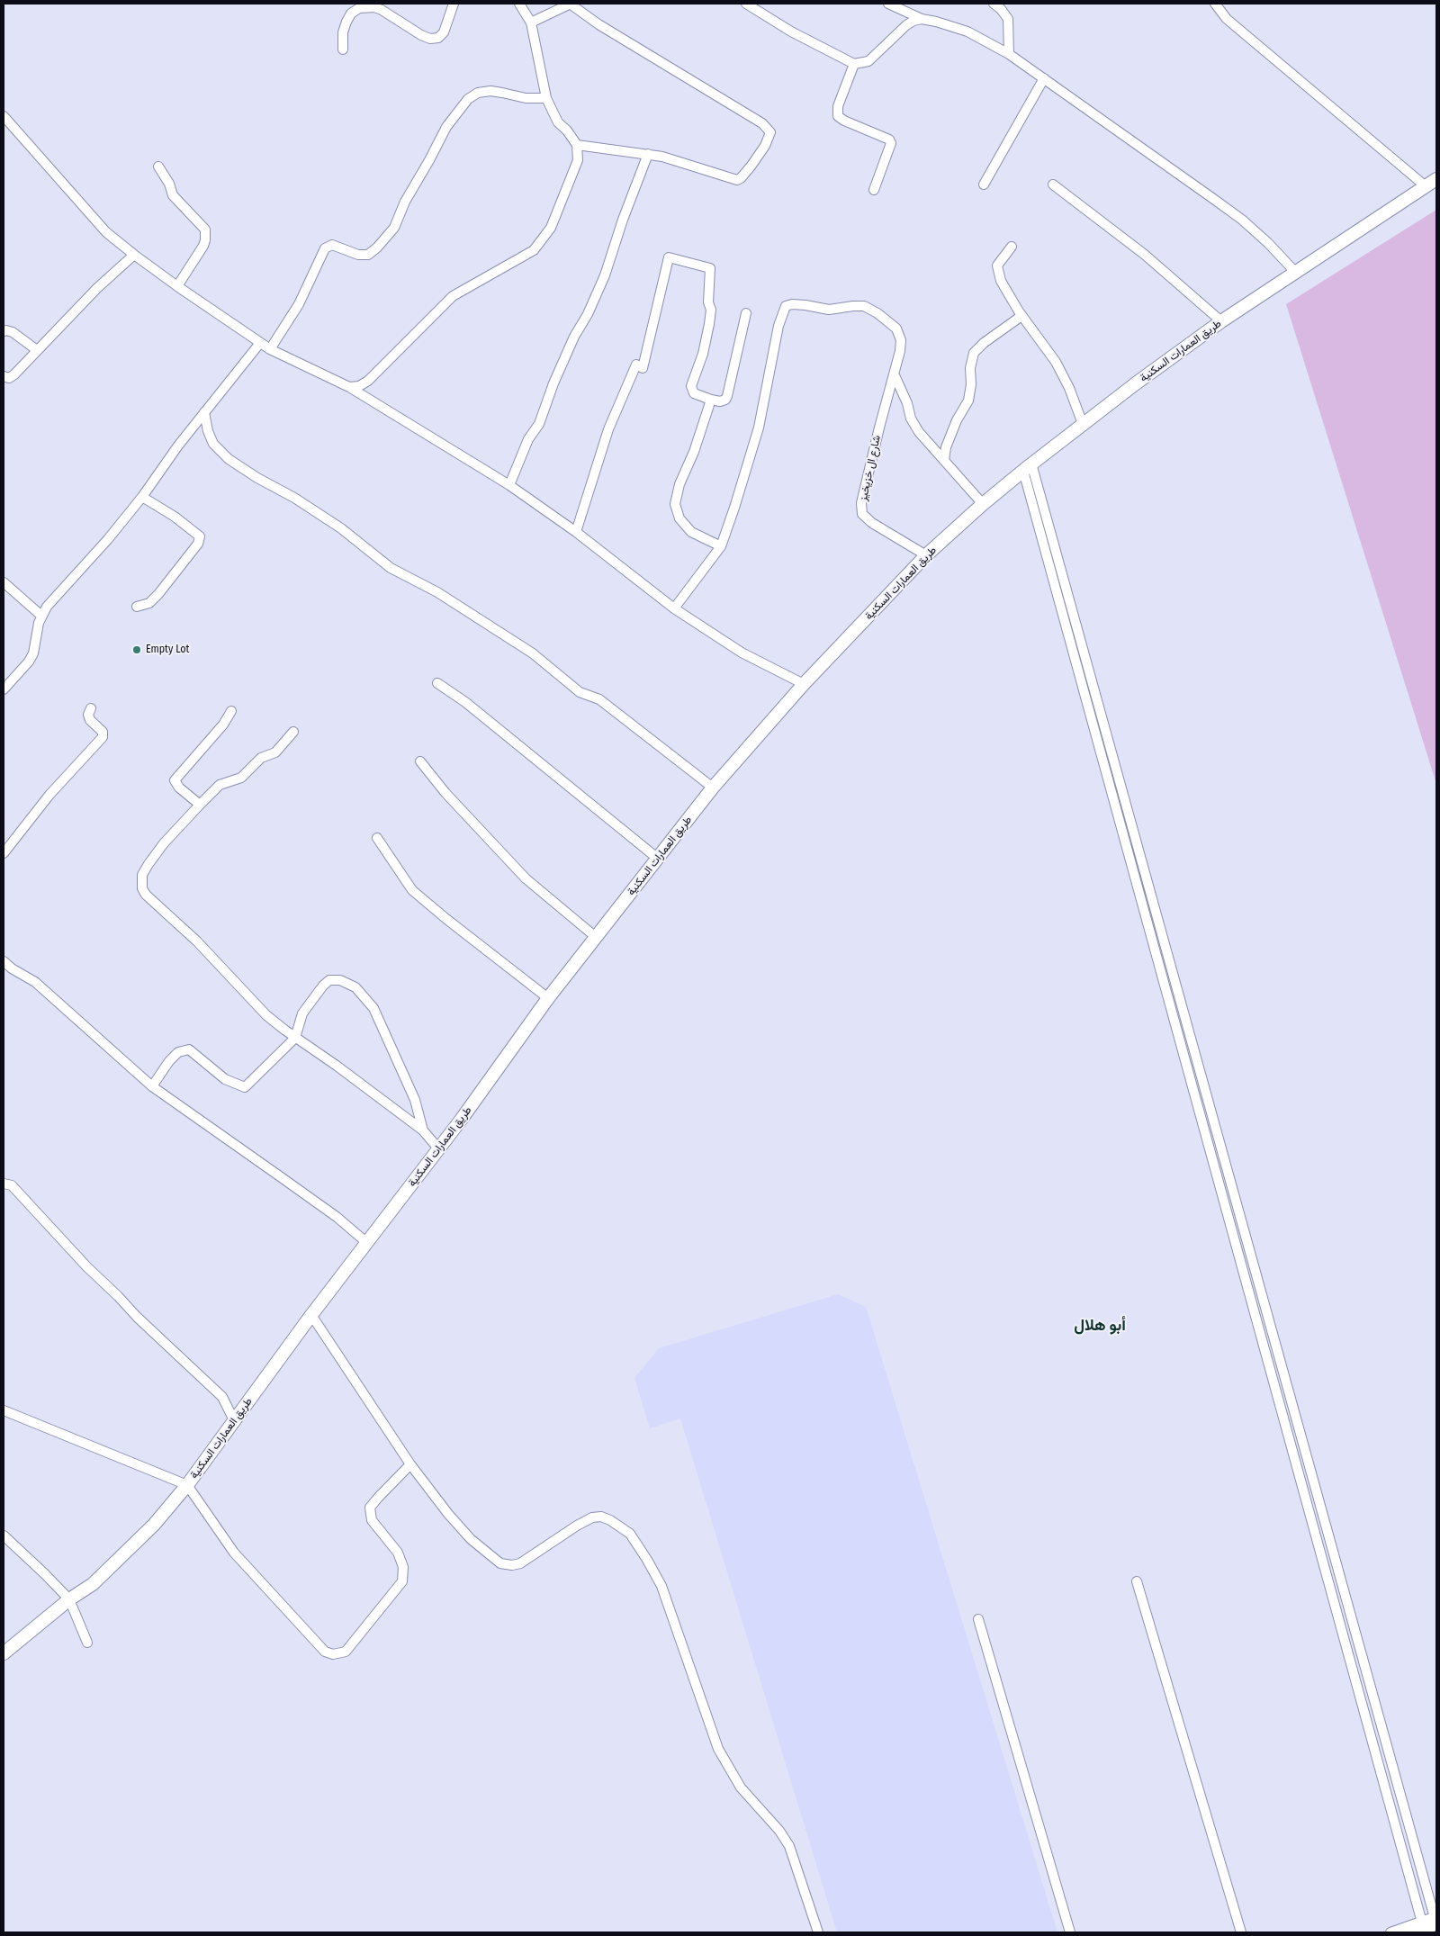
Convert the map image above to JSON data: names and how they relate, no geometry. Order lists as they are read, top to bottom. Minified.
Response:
{"streets":{"main road":["طريق العمارات السكنية"],"street":["شارع ال خزيخيز"]},"crossings":[["طريق العمارات السكنية","شارع ال خزيخيز"]],"districts":["أبو هلال"],"places":["Empty Lot"]}
